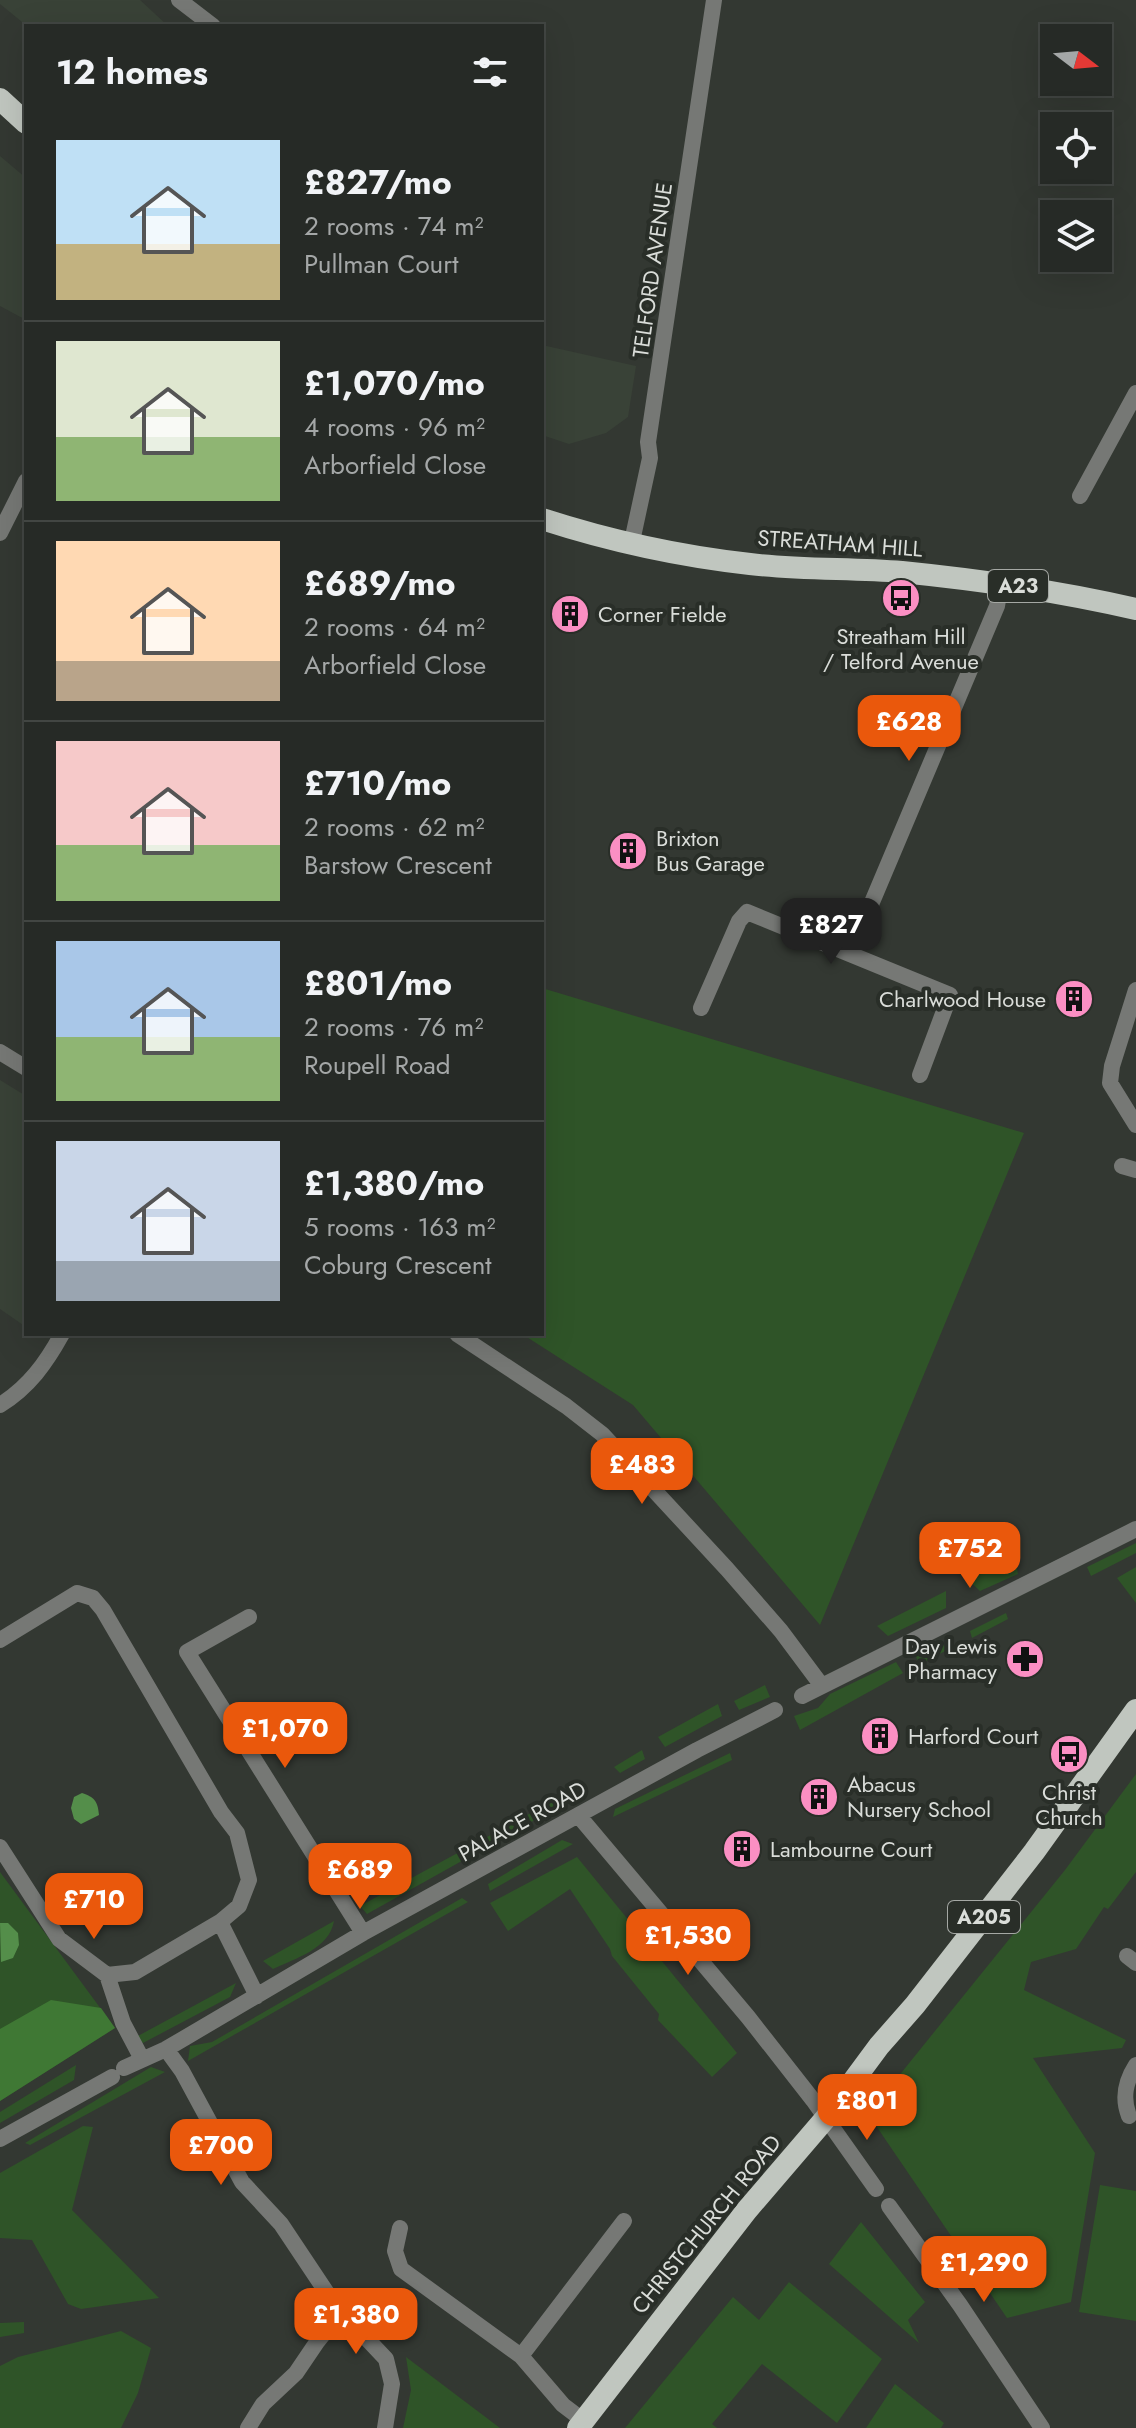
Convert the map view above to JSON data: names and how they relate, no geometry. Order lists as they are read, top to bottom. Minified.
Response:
{"streets":{"highway":["STREATHAM HILL","A23","A205","CHRISTCHURCH ROAD"],"street":["TELFORD AVENUE","PALACE ROAD"]},"crossings":[["TELFORD AVENUE","STREATHAM HILL"]],"places":{"bus stop":["Streatham Hill / Telford Avenue","Christ Church"],"building":["Corner Fielde","Brixton Bus Garage","Charlwood House","Harford Court","Abacus Nursery School","Lambourne Court"],"pharmacy":["Day Lewis Pharmacy"]},"north":"right","page":{"heading":"12 homes","list":[{"name":"£827/mo","note":"2 rooms · 74 m² · Pullman Court"},{"name":"£1,070/mo","note":"4 rooms · 96 m² · Arborfield Close"},{"name":"£689/mo","note":"2 rooms · 64 m² · Arborfield Close"},{"name":"£710/mo","note":"2 rooms · 62 m² · Barstow Crescent"},{"name":"£801/mo","note":"2 rooms · 76 m² · Roupell Road"},{"name":"£1,380/mo","note":"5 rooms · 163 m² · Coburg Crescent"}],"price":["£628","£827","£483","£752","£1,070","£689","£710","£1,530","£801","£700","£1,290","£1,380"]}}
